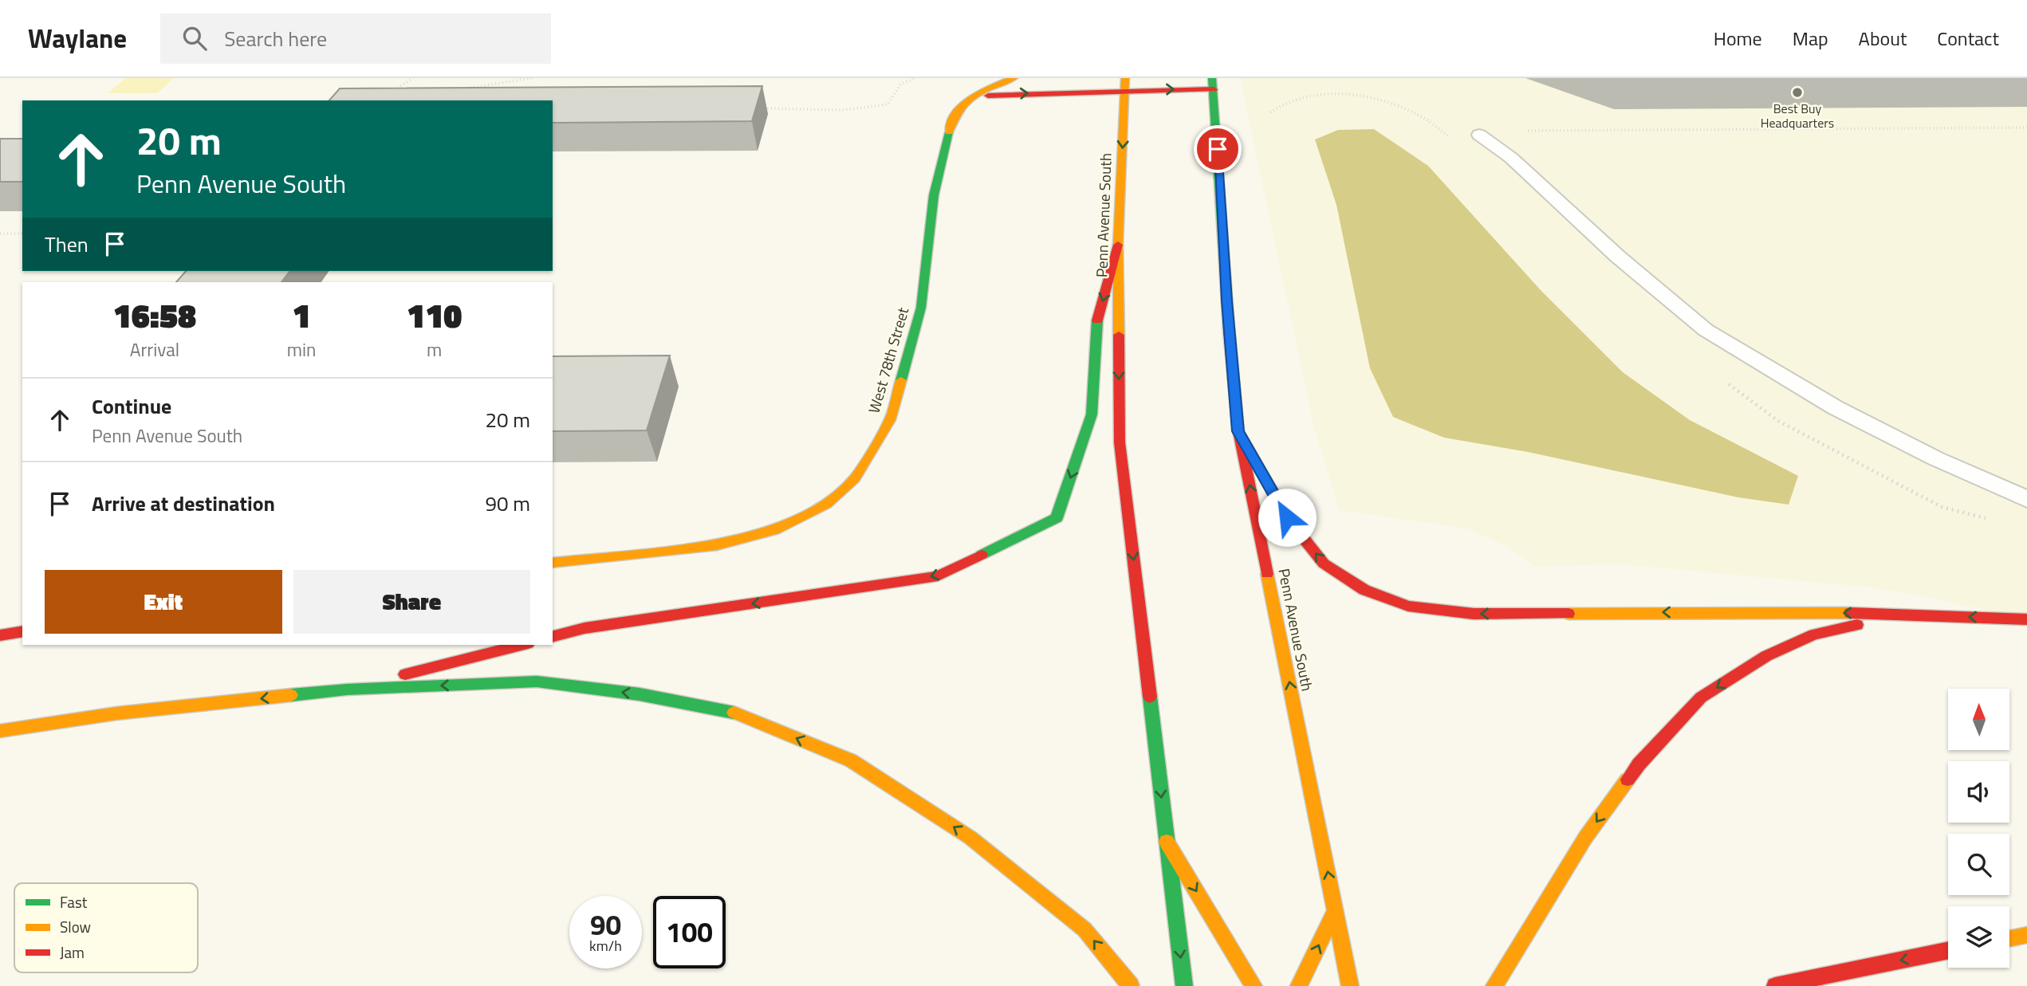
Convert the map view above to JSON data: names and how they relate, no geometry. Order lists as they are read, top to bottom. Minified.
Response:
{"streets":{"main road":["Penn Avenue South","West 78th Street"]},"places":["Best Buy Headquarters"],"legend":["Fast","Slow","Jam"],"north":"top","page":{"header":"Waylane","search":"Search here","nav":["Home","Map","About","Contact"],"turn":["20 m","Penn Avenue South"],"then":"Then","eta":["16:58","Arrival","1","min","110","m"],"list":[{"name":"Continue","note":"Penn Avenue South","value":"20 m"},{"name":"Arrive at destination","value":"90 m"}],"buttons":["Exit","Share"],"speed":"90 km/h","limit":"100"}}
